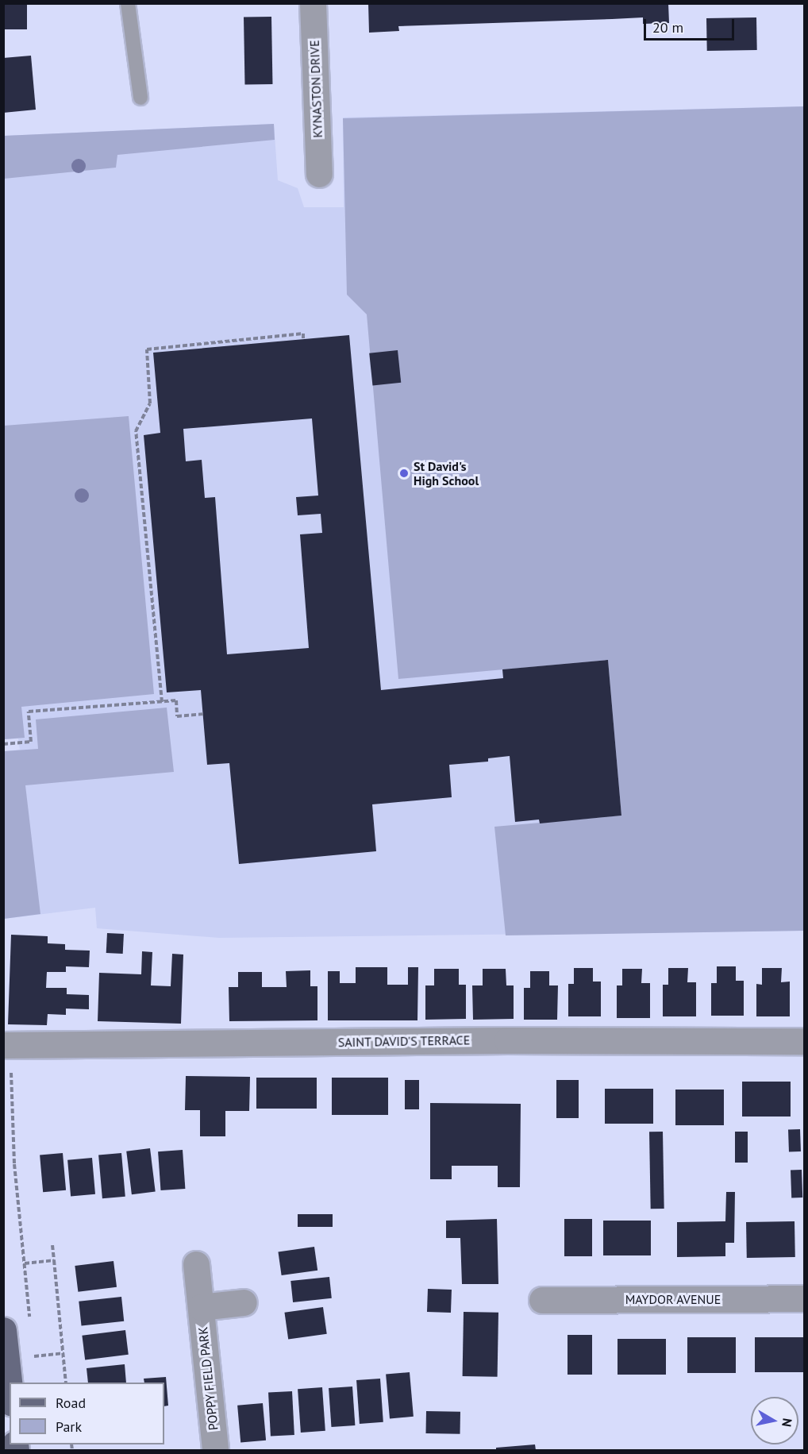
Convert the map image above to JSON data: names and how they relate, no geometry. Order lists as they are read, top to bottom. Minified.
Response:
{"streets":{"street":["KYNASTON DRIVE","SAINT DAVID'S TERRACE","MAYDOR AVENUE","POPPY FIELD PARK"]},"places":["St David's High School"],"legend":["Road","Park"],"scale_bar":"20 m","north":"right"}
